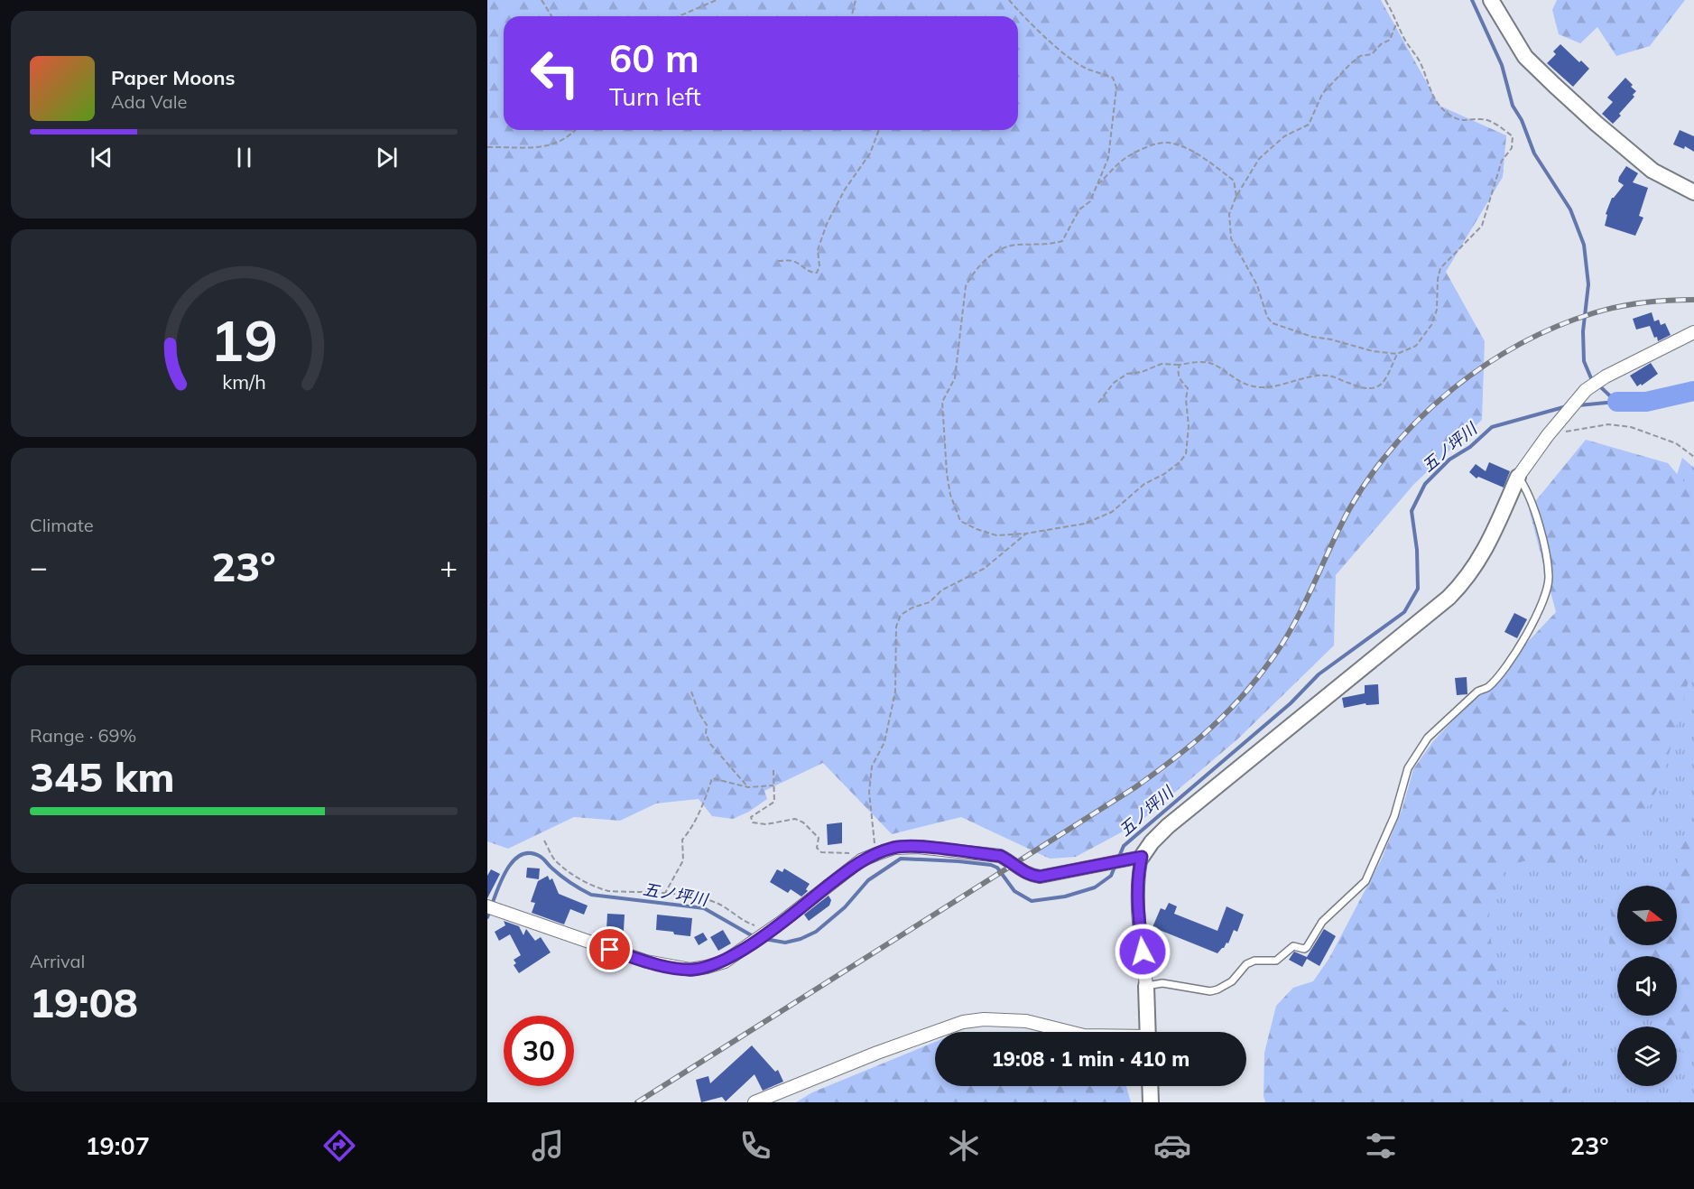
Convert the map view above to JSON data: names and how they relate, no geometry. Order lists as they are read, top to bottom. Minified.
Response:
{"water":["五ノ坪川"],"north":"right","page":{"turn":["60 m","Turn left"],"song":["Paper Moons","Ada Vale"],"tile":["Climate",["Range · 69%","345 km"],["Arrival","19:08"]],"heat":["−","23°","+"],"limit":"30","trip":"19:08 · 1 min · 410 m","tabs":["19:07","23°"],"gauge":["19","km/h"]}}
